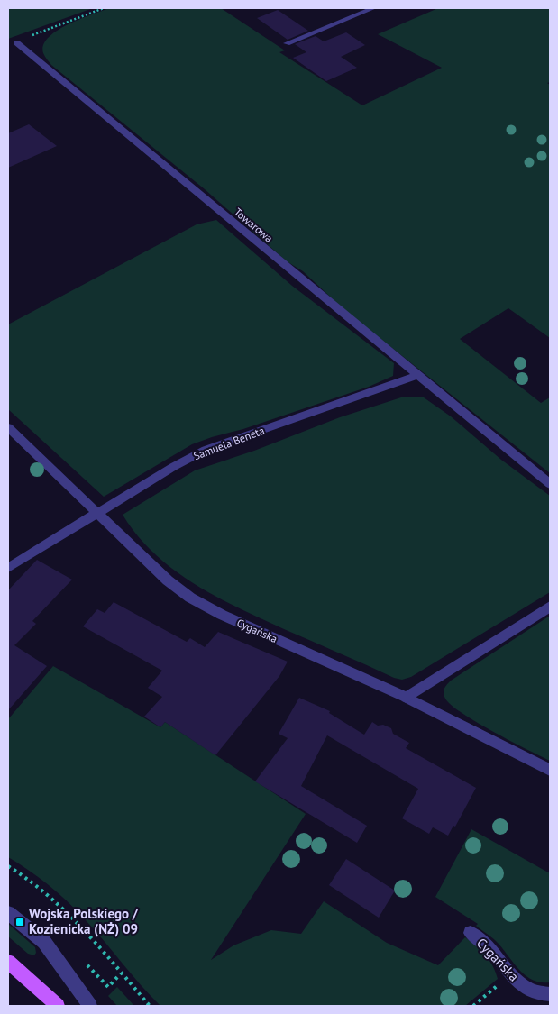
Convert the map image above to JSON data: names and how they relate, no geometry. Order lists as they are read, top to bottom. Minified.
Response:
{"streets":{"street":["Towarowa","Samuela Beneta","Cygańska"]},"crossings":[["Towarowa","Samuela Beneta"],["Samuela Beneta","Cygańska"]],"places":{"transit":["Wojska Polskiego / Kozienicka (NŻ) 09"]}}
